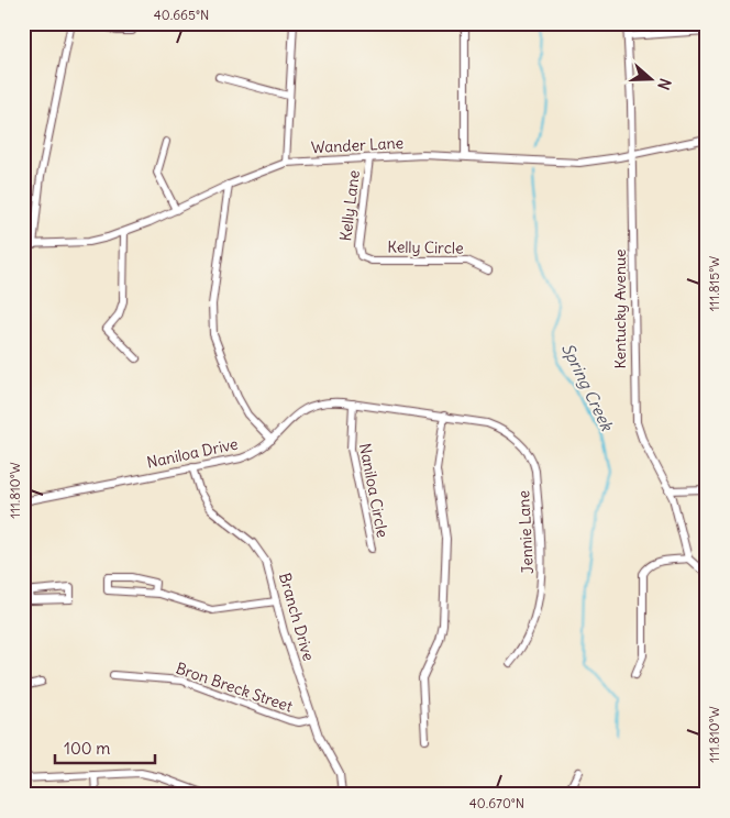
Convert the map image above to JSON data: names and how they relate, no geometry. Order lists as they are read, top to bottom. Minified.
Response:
{"streets":{"street":["Wander Lane","Kelly Lane","Kelly Circle","Kentucky Avenue","Naniloa Drive","Naniloa Circle","Jennie Lane","Branch Drive","Bron Breck Street"]},"crossings":[["Wander Lane","Kelly Lane"],["Wander Lane","Kentucky Avenue"],["Kelly Lane","Kelly Circle"],["Naniloa Drive","Naniloa Circle"],["Naniloa Drive","Jennie Lane"],["Naniloa Drive","Branch Drive"],["Branch Drive","Bron Breck Street"]],"water":["Spring Creek"],"scale_bar":"100 m","north":"right","coordinates":["40.665°N","111.815°W","111.810°W","40.670°N"]}
